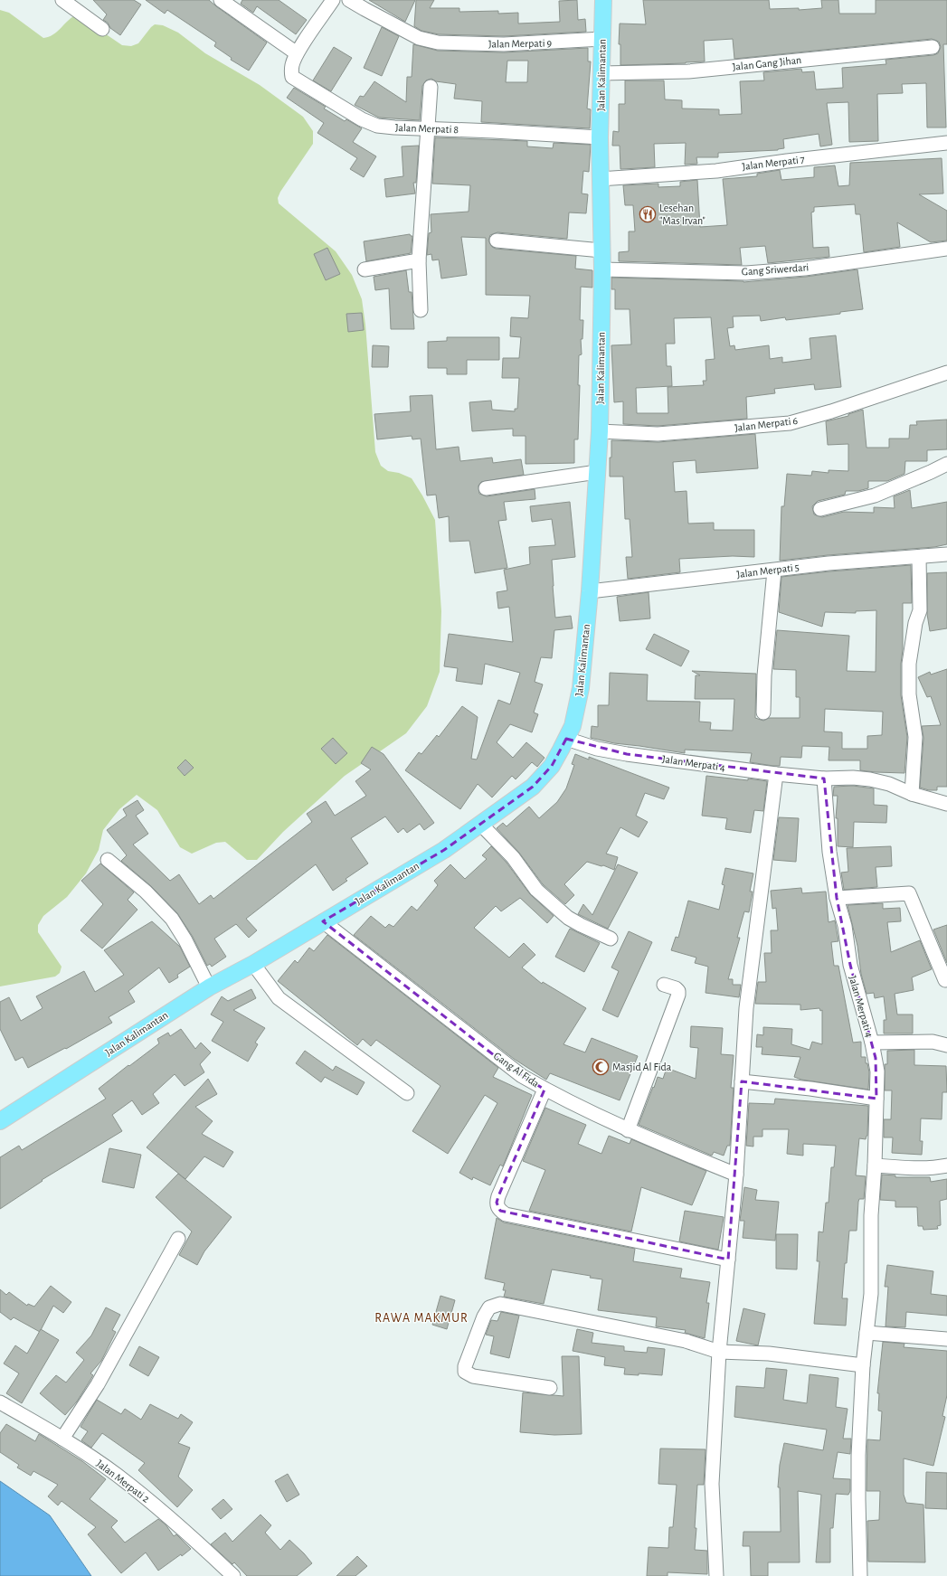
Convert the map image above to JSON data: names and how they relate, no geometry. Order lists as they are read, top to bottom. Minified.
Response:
{"streets":{"main road":["Jalan Kalimantan"],"street":["Jalan Merpati 9","Jalan Gang Jihan","Jalan Merpati 8","Jalan Merpati 7","Gang Sriwerdari","Jalan Merpati 6","Jalan Merpati 5","Jalan Merpati 4","Gang Al Fida","Jalan Merpati 2"]},"crossings":[["Jalan Merpati 9","Jalan Kalimantan"],["Jalan Gang Jihan","Jalan Kalimantan"],["Jalan Kalimantan","Jalan Merpati 8"],["Jalan Kalimantan","Jalan Merpati 7"],["Jalan Kalimantan","Gang Sriwerdari"],["Jalan Kalimantan","Jalan Merpati 6"],["Jalan Kalimantan","Jalan Merpati 5"],["Jalan Kalimantan","Jalan Merpati 4"],["Jalan Kalimantan","Gang Al Fida"]],"districts":["RAWA MAKMUR"],"places":{"restaurant":["Lesehan \"Mas Irvan\""],"mosque":["Masjid Al Fida"]}}
